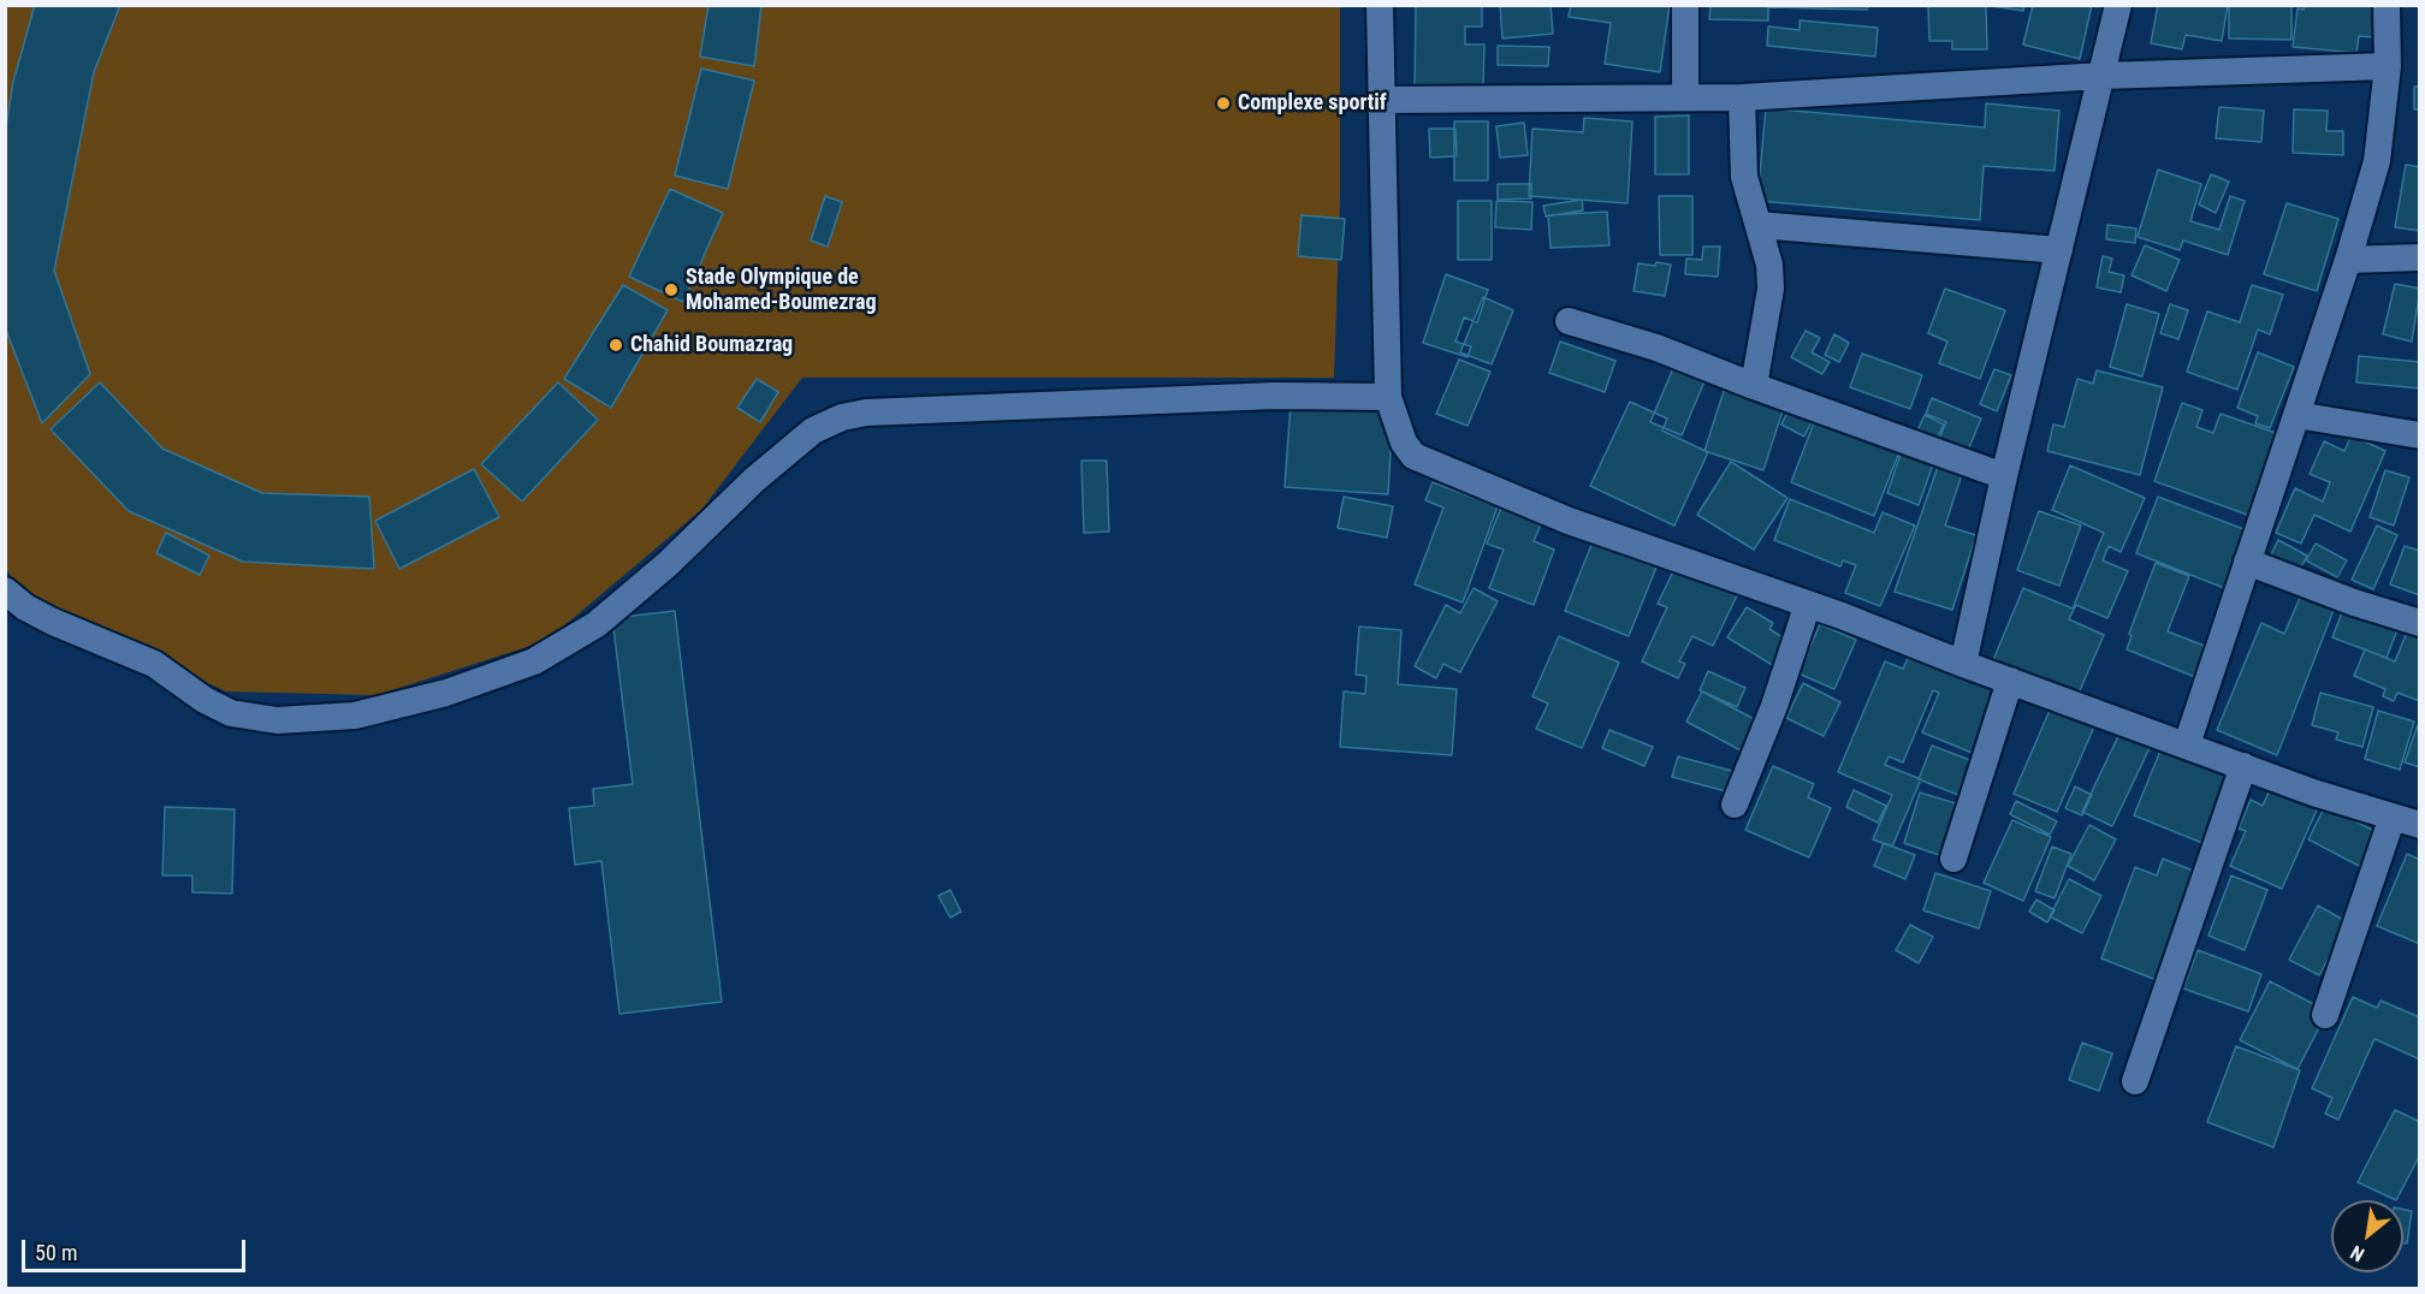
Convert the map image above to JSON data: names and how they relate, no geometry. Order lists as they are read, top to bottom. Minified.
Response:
{"places":["Complexe sportif","Stade Olympique de Mohamed-Boumezrag","Chahid Boumazrag"],"scale_bar":"50 m","north":"bottom left"}
